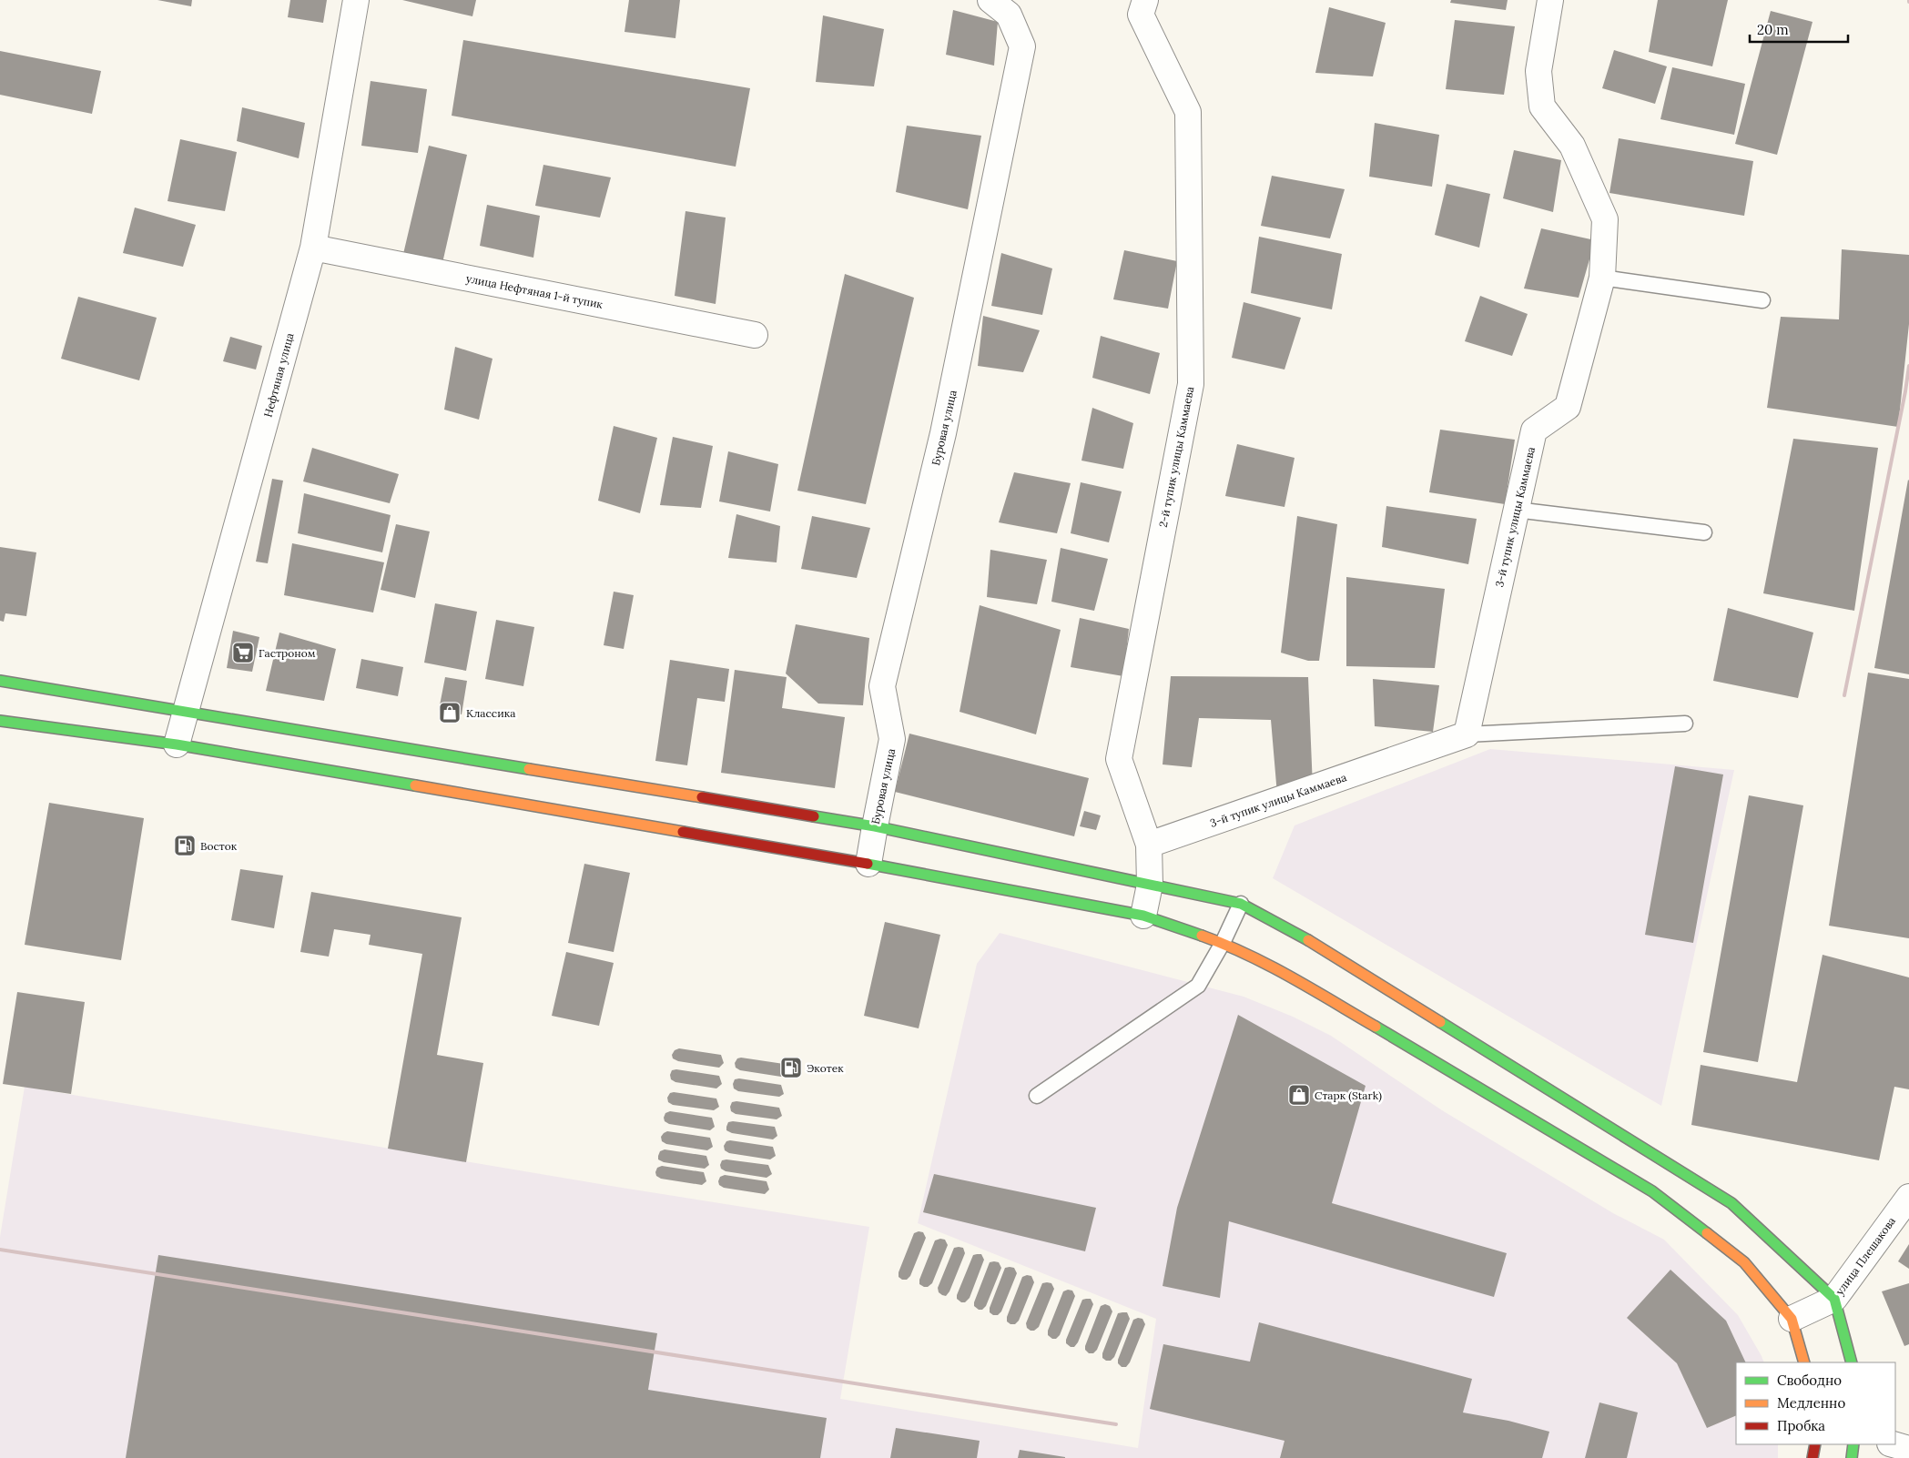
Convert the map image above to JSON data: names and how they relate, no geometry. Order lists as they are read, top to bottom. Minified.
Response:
{"streets":{"street":["улица Нефтяная 1-й тупик","Нефтяная улица","Буровая улица","2-й тупик улицы Каммаева","3-й тупик улицы Каммаева","улица Плешакова"]},"crossings":[["улица Нефтяная 1-й тупик","Нефтяная улица"],["2-й тупик улицы Каммаева","3-й тупик улицы Каммаева"]],"places":{"supermarket":["Гастроном"],"shop":["Классика","Старк (Stark)"],"fuel station":["Восток","Экотек"]},"legend":["Свободно","Медленно","Пробка"],"scale_bar":"20 m"}
